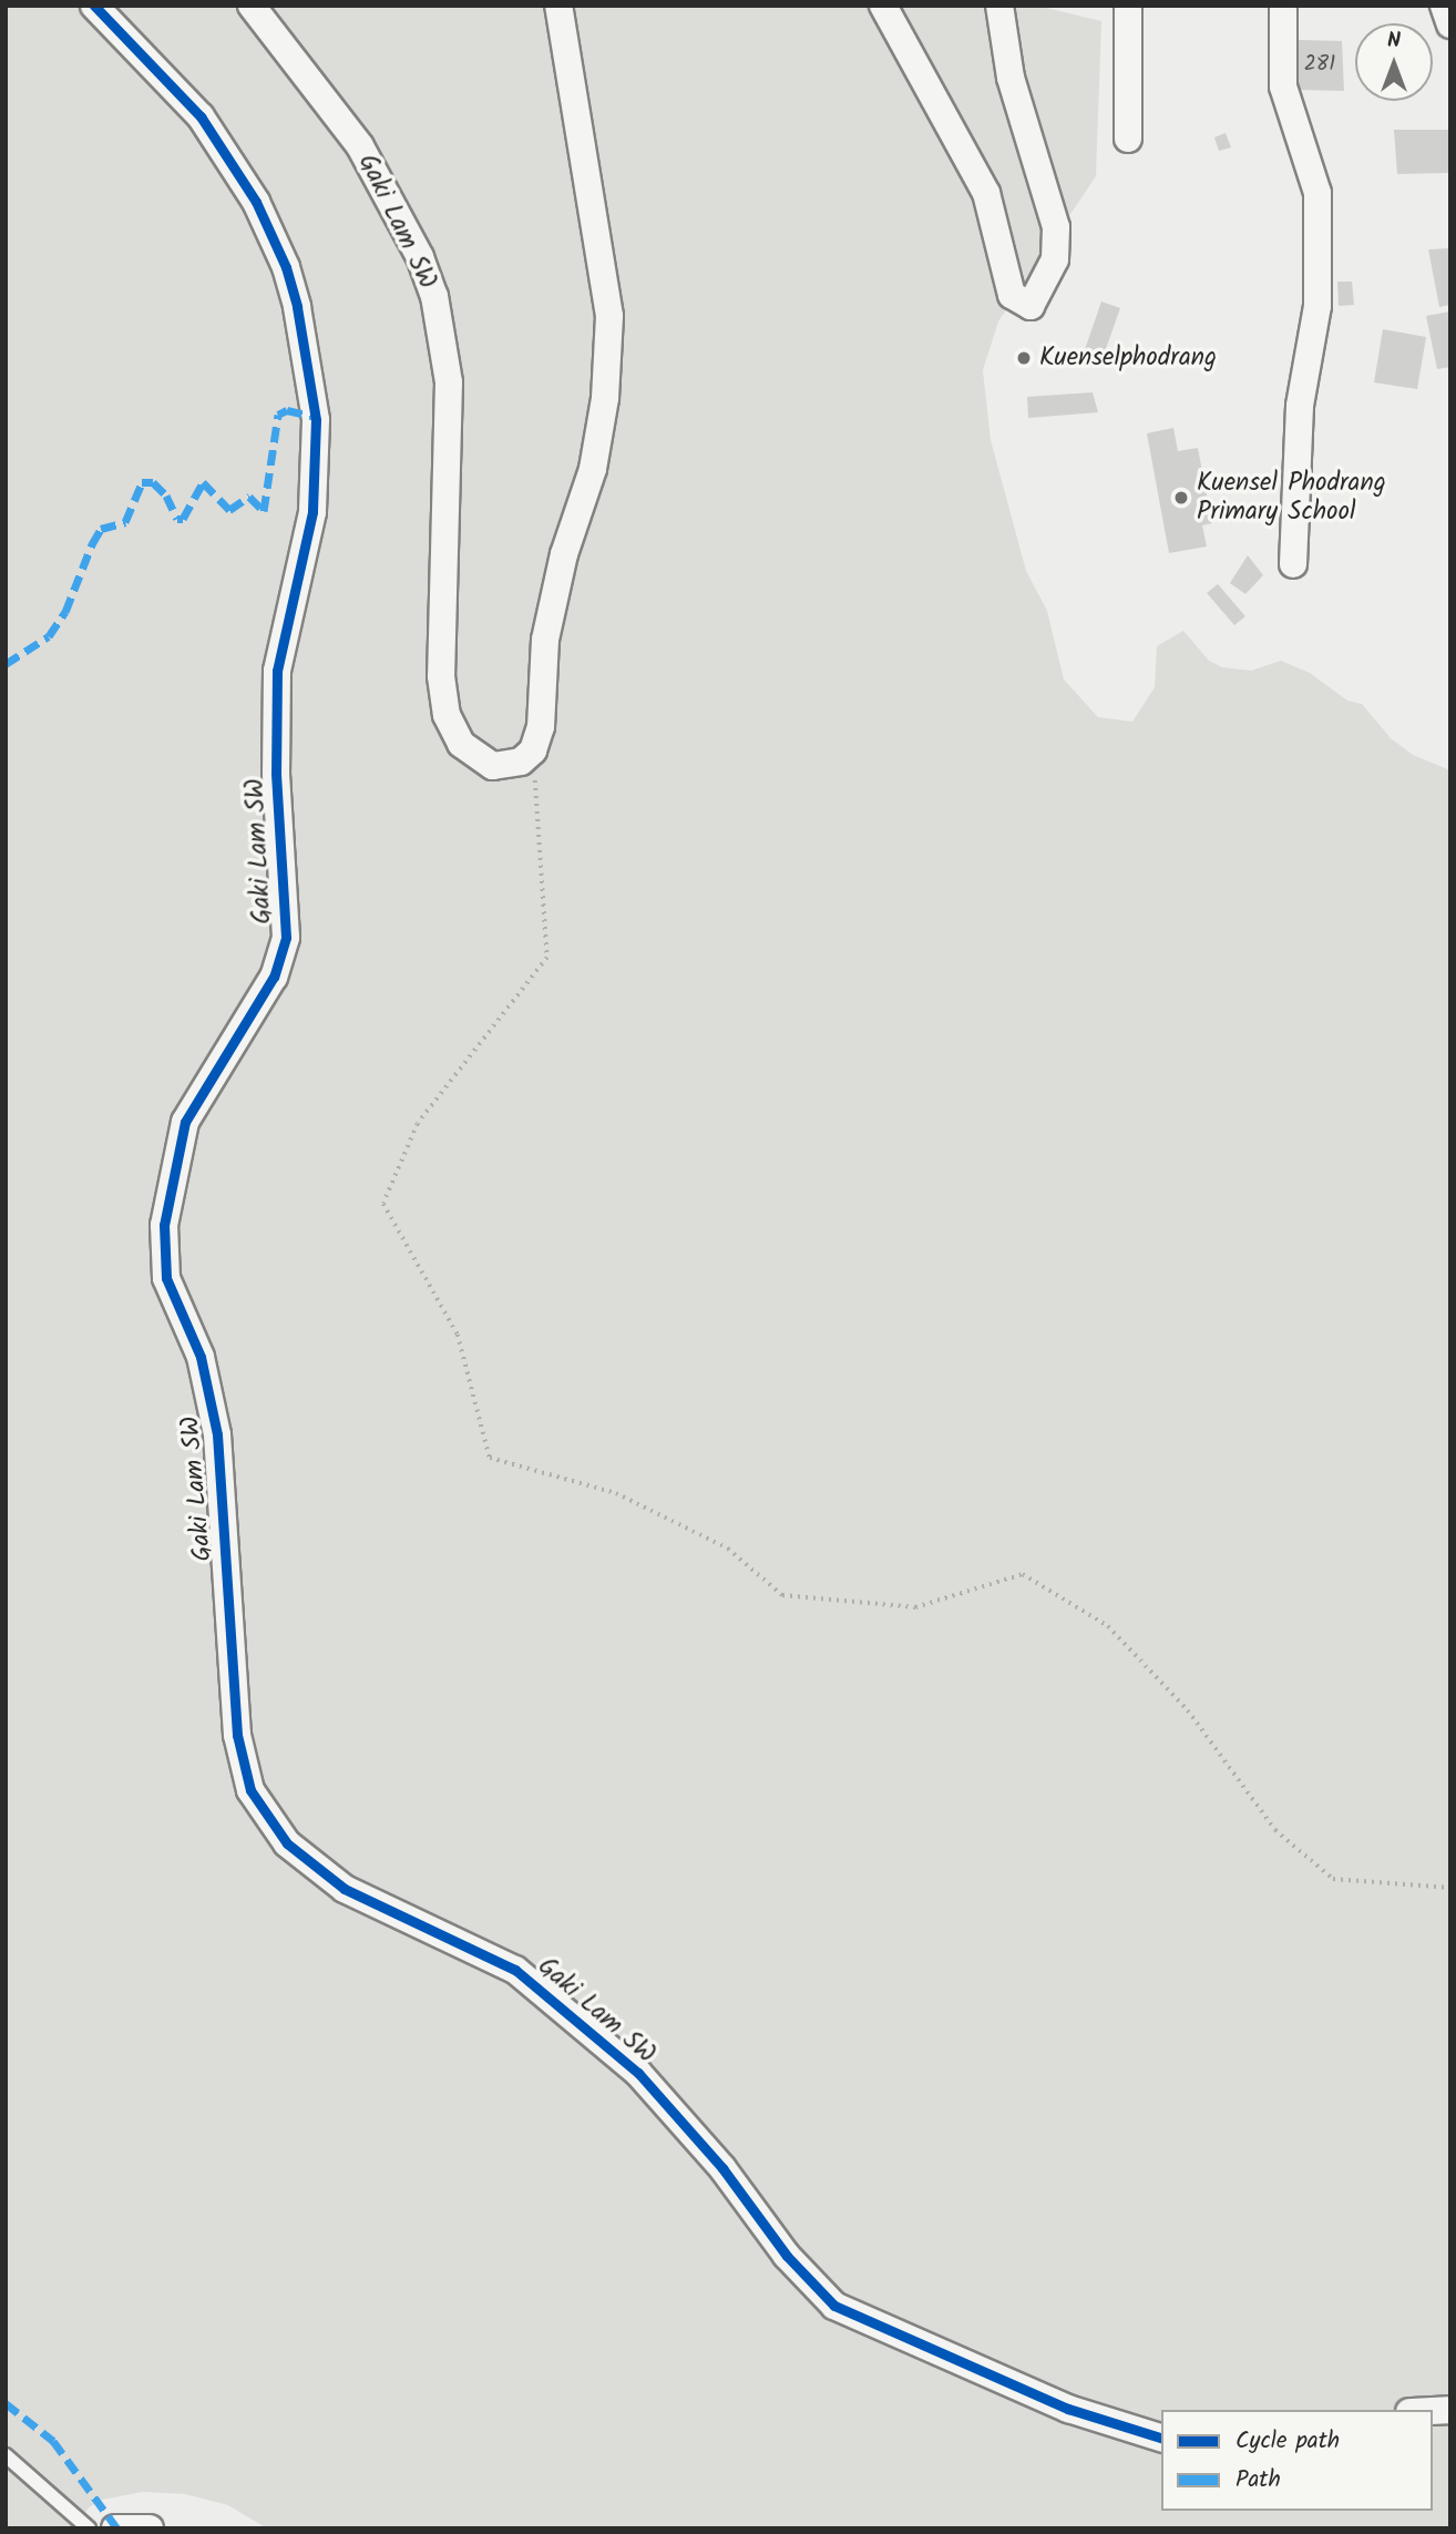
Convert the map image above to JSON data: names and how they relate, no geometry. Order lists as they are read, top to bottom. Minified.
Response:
{"streets":{"street":["Gaki Lam SW"]},"places":["Kuenselphodrang","Kuensel Phodrang Primary School"],"house_numbers":["281"],"legend":["Cycle path","Path"],"north":"top"}
